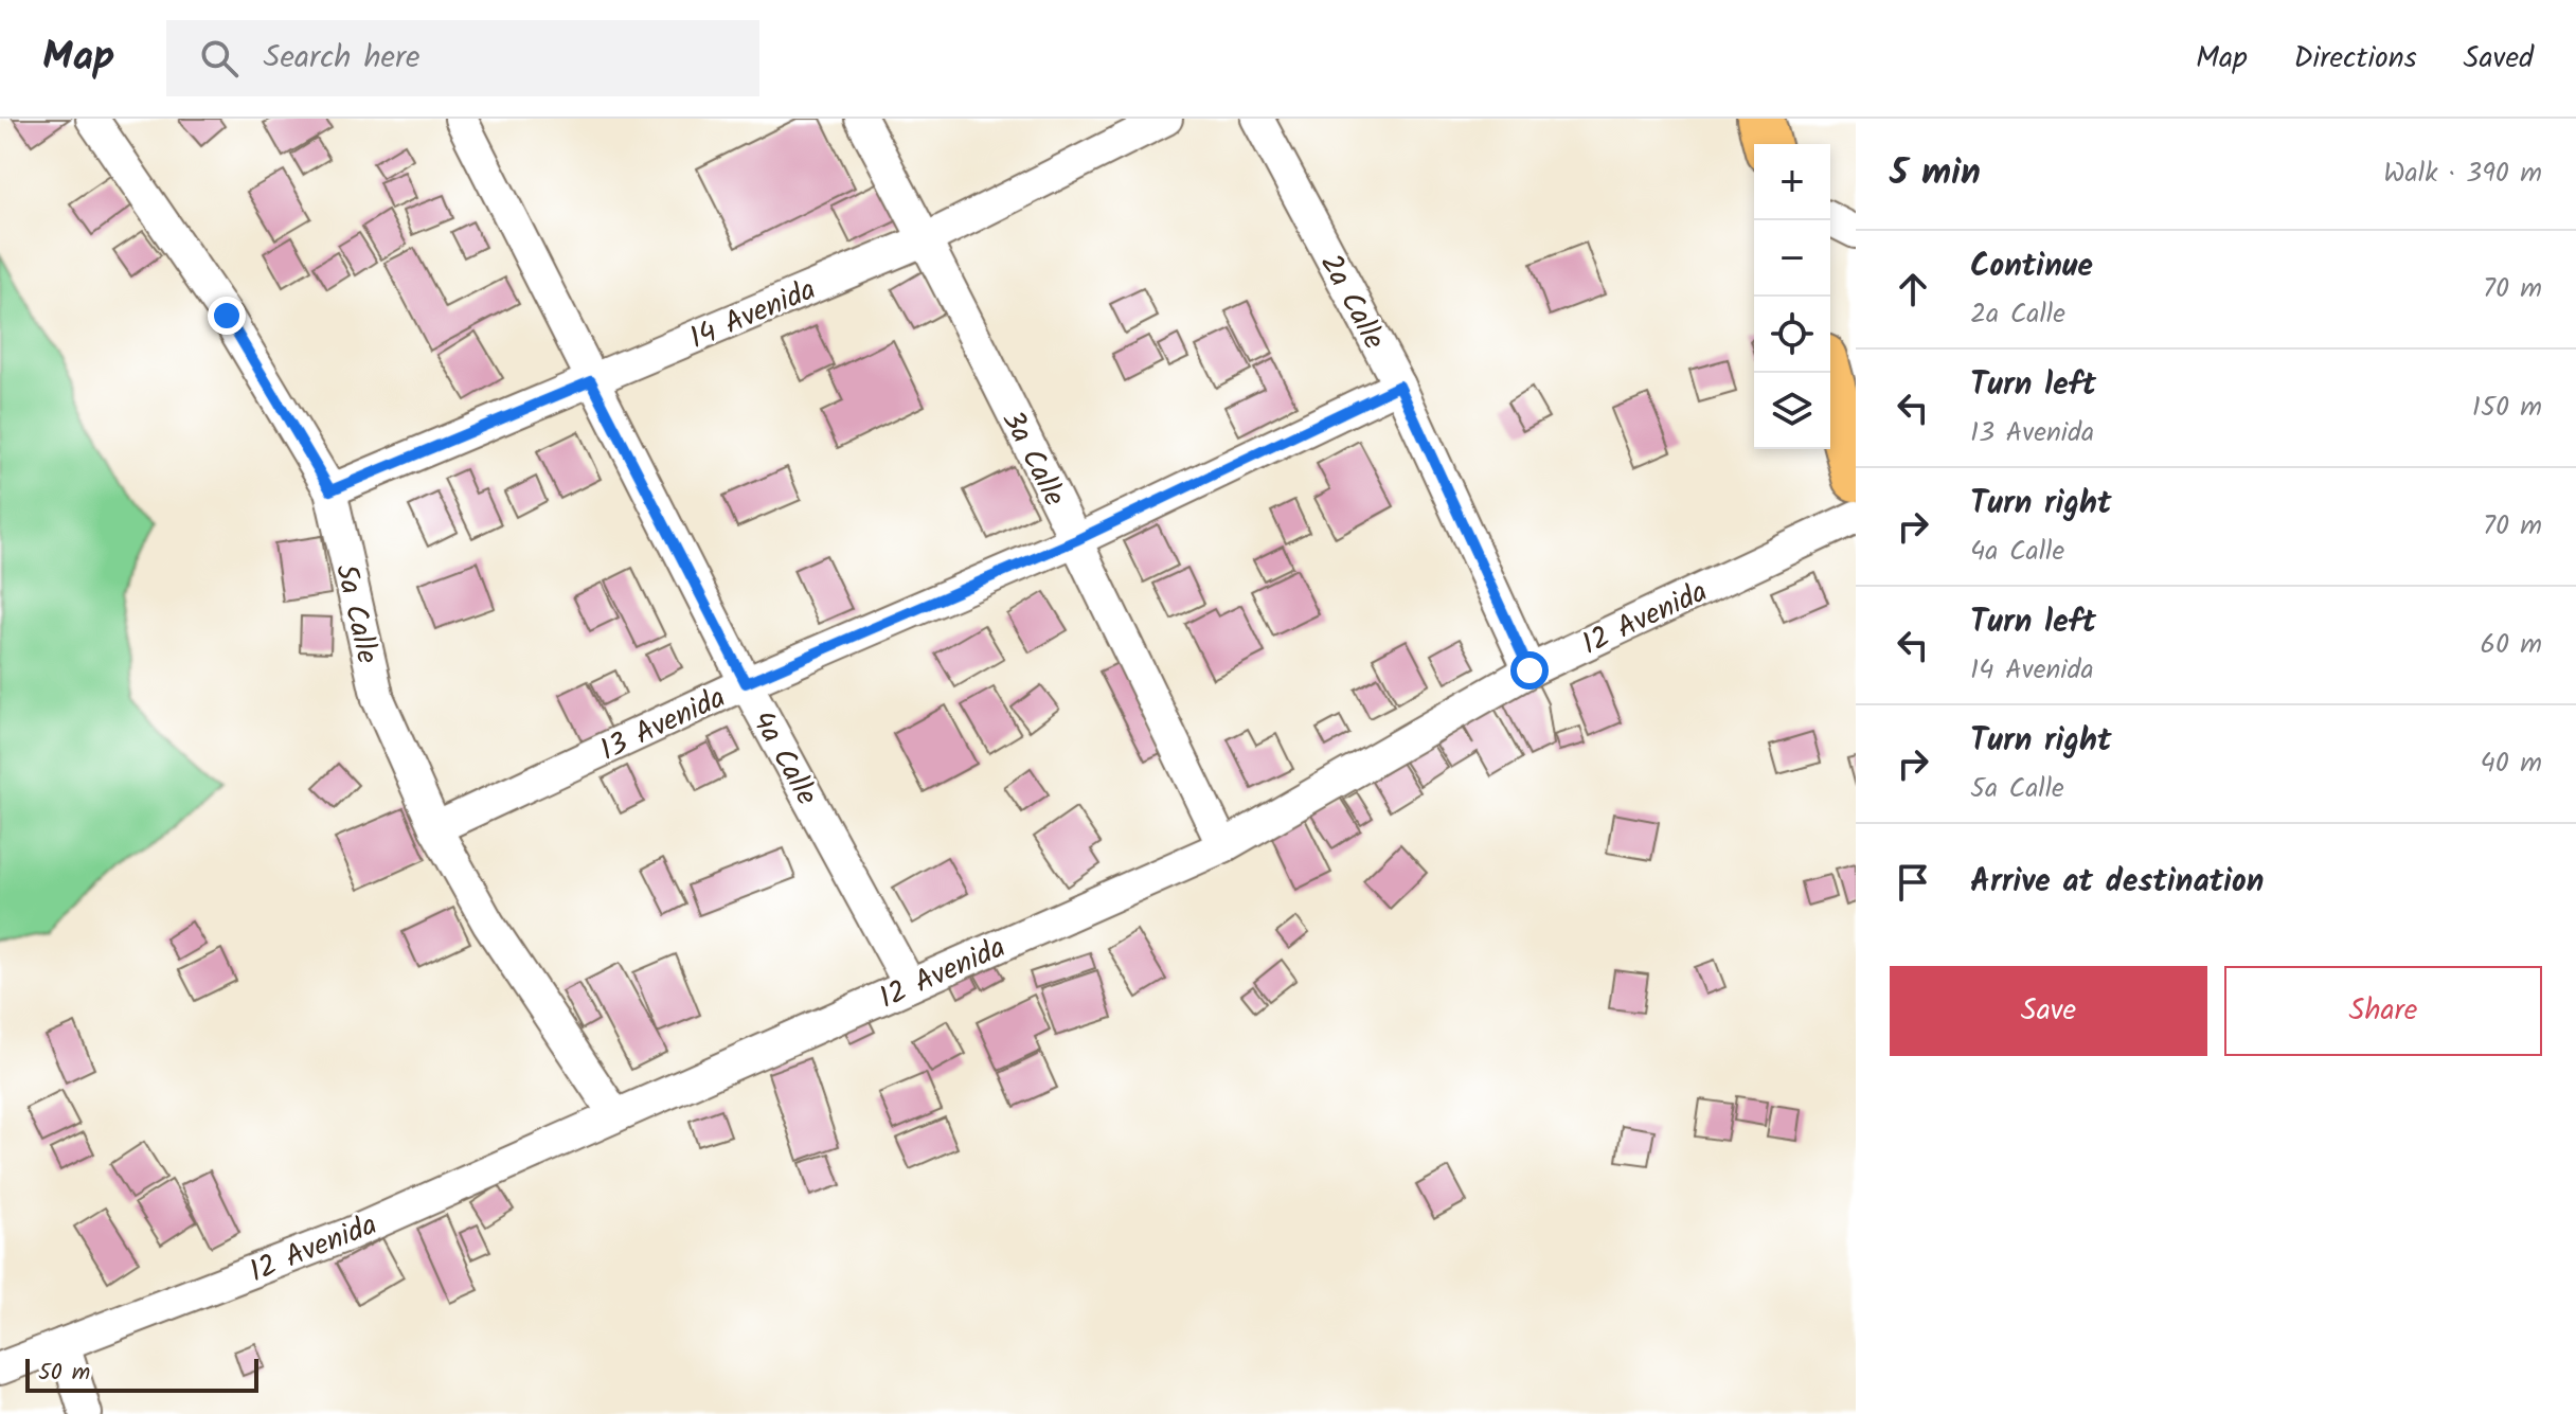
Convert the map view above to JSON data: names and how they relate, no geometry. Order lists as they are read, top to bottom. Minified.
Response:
{"streets":{"street":["2a Calle","14 Avenida","3a Calle","5a Calle","12 Avenida","13 Avenida","4a Calle"]},"crossings":[["2a Calle","12 Avenida"],["2a Calle","13 Avenida"],["14 Avenida","3a Calle"],["14 Avenida","5a Calle"],["14 Avenida","4a Calle"],["3a Calle","12 Avenida"],["3a Calle","13 Avenida"],["5a Calle","12 Avenida"],["5a Calle","13 Avenida"],["12 Avenida","4a Calle"],["13 Avenida","4a Calle"]],"scale_bar":"50 m","page":{"header":"Map","search":"Search here","nav":["Map","Directions","Saved"],"heading":["5 min","Walk · 390 m"],"map_buttons":["+","−"],"list":[["Continue","2a Calle","70 m"],["Turn left","13 Avenida","150 m"],["Turn right","4a Calle","70 m"],["Turn left","14 Avenida","60 m"],["Turn right","5a Calle","40 m"],"Arrive at destination"],"buttons":["Save","Share"],"scale":"50 m"}}
